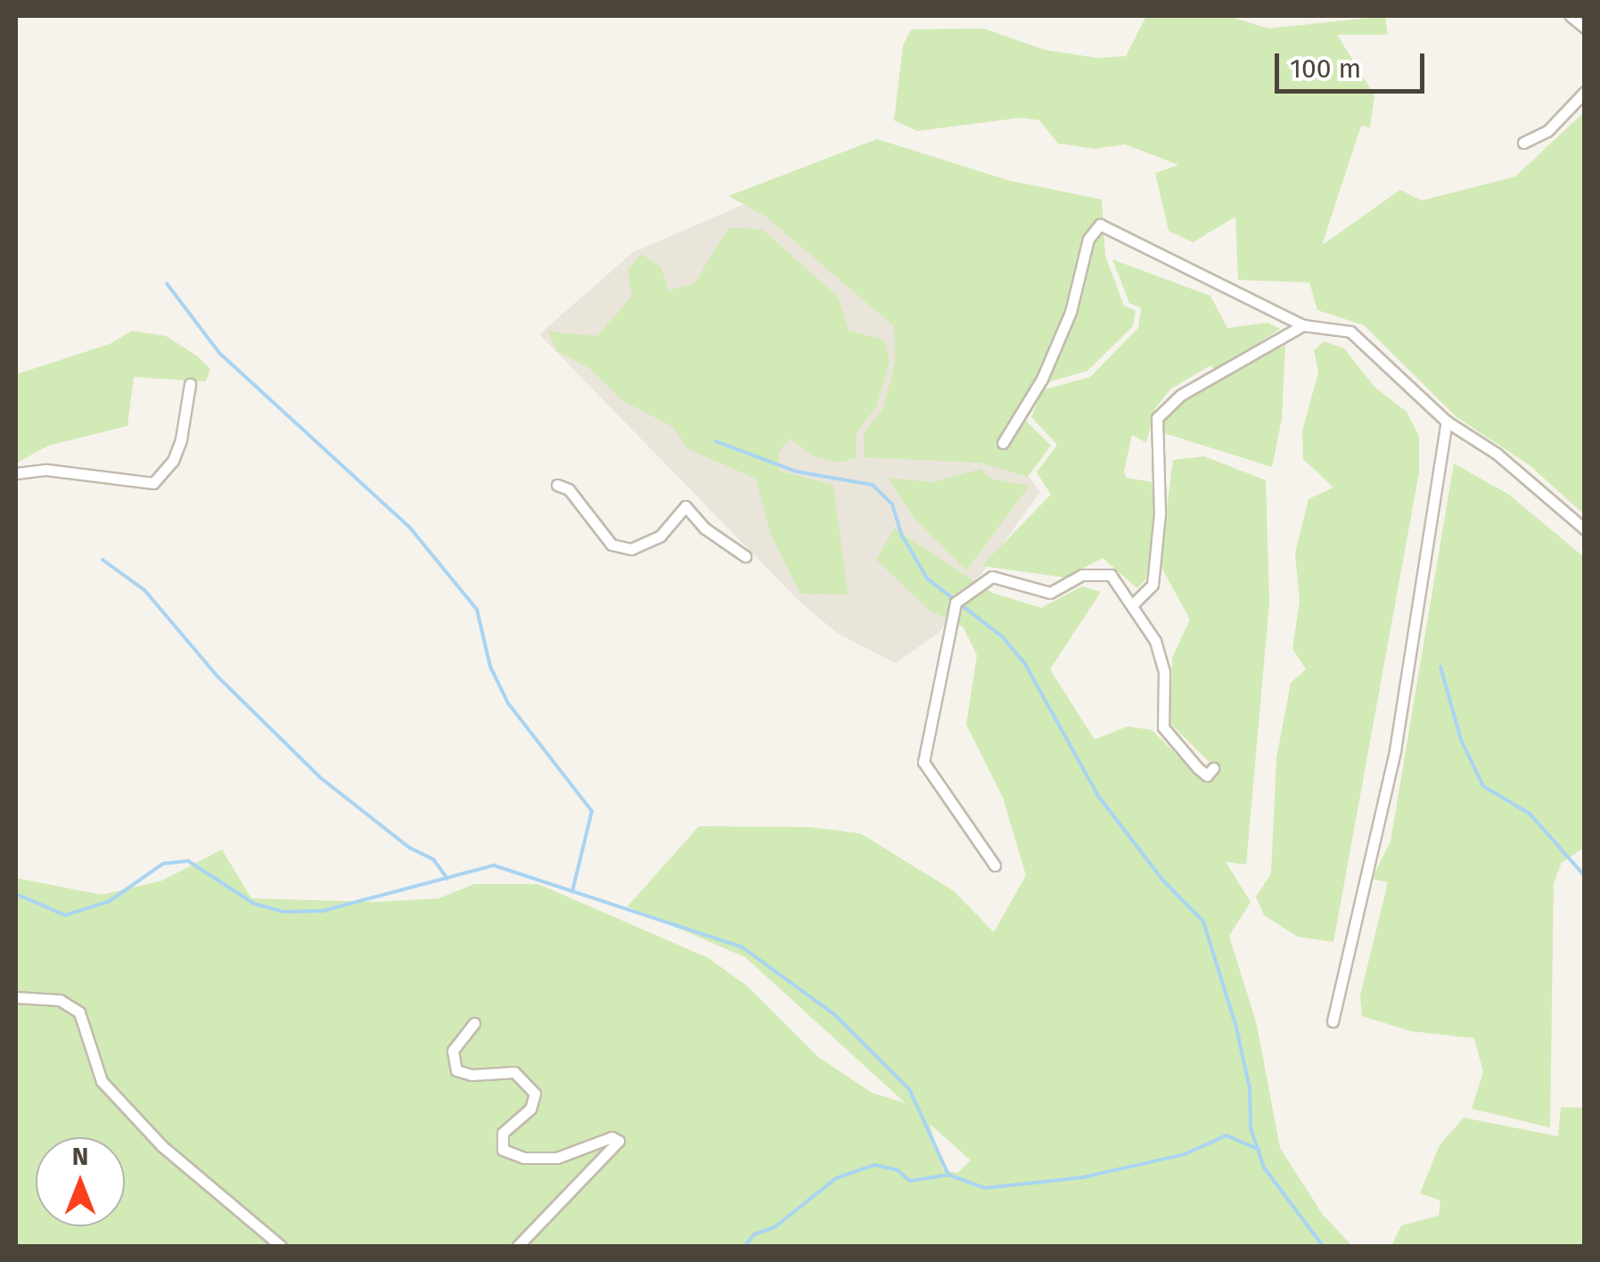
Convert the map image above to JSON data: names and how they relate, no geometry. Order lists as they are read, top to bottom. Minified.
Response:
{"scale_bar":"100 m","north":"top"}
